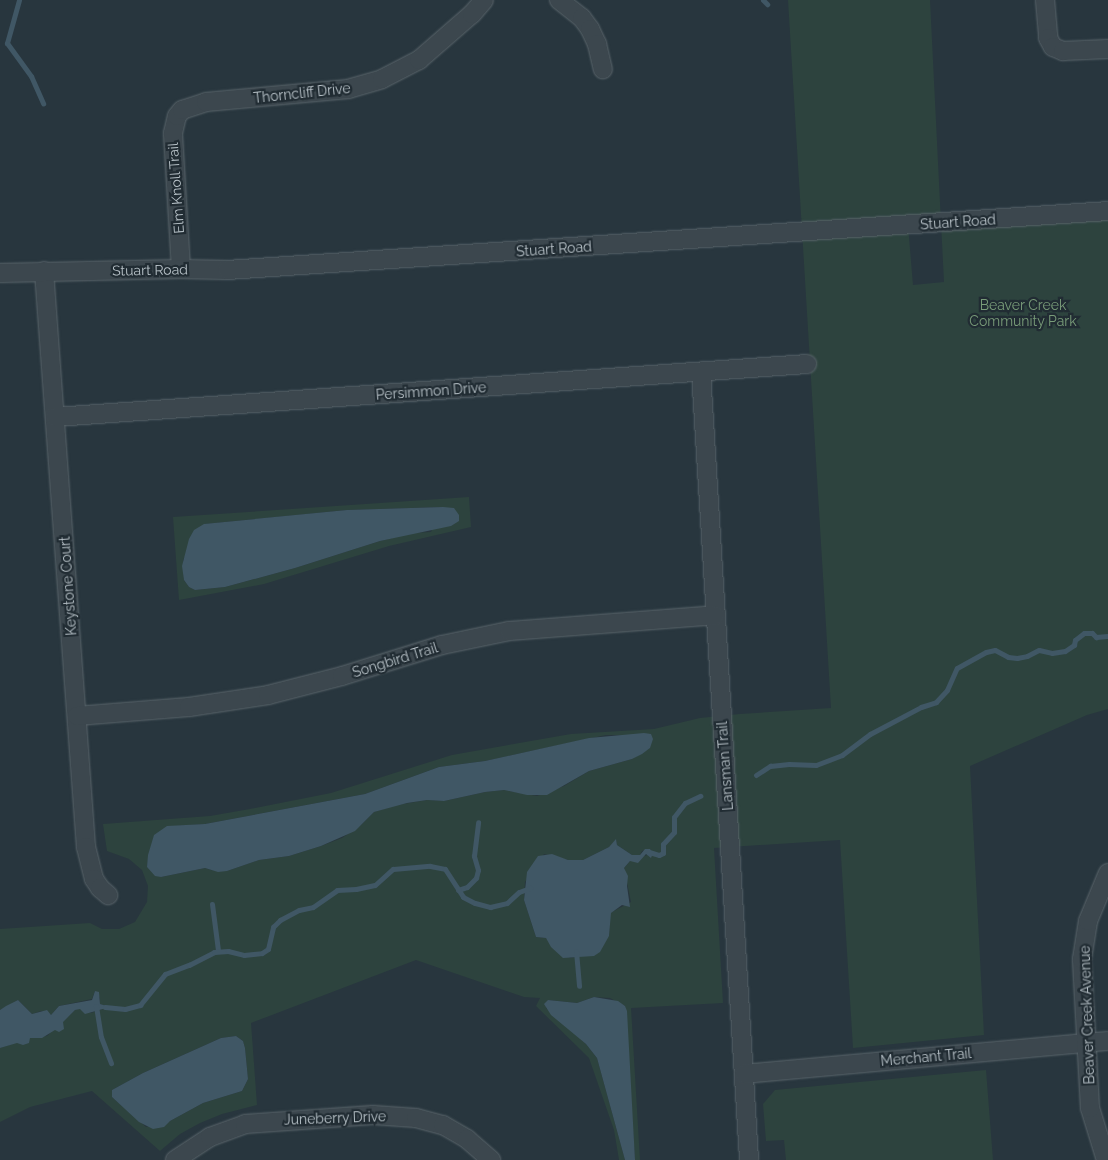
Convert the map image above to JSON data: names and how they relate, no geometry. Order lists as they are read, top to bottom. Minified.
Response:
{"streets":{"street":["Thorncliff Drive","Elm Knoll Trail","Stuart Road","Persimmon Drive","Keystone Court","Songbird Trail","Lansman Trail","Beaver Creek Avenue","Merchant Trail","Juneberry Drive"]},"crossings":[["Thorncliff Drive","Elm Knoll Trail"],["Elm Knoll Trail","Stuart Road"],["Stuart Road","Keystone Court"],["Persimmon Drive","Keystone Court"],["Persimmon Drive","Lansman Trail"],["Keystone Court","Songbird Trail"],["Songbird Trail","Lansman Trail"],["Lansman Trail","Merchant Trail"],["Beaver Creek Avenue","Merchant Trail"]],"parks":["Beaver Creek Community Park"]}
